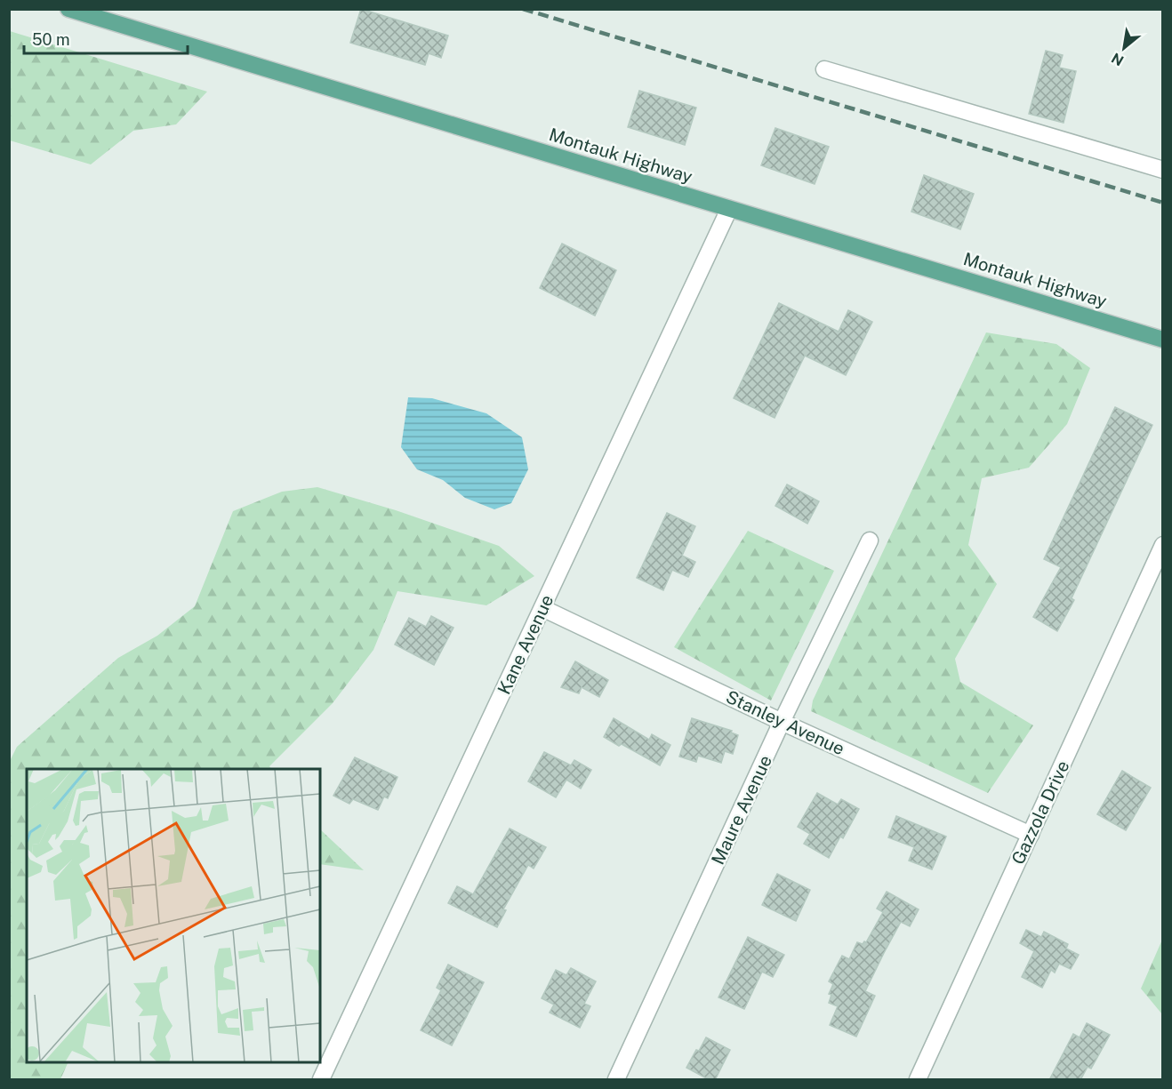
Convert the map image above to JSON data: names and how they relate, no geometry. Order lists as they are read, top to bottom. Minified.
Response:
{"streets":{"main road":["Montauk Highway"],"street":["Kane Avenue","Stanley Avenue","Maure Avenue","Gazzola Drive"]},"crossings":[["Montauk Highway","Kane Avenue"],["Kane Avenue","Stanley Avenue"],["Stanley Avenue","Maure Avenue"],["Stanley Avenue","Gazzola Drive"]],"scale_bar":"50 m","north":"bottom left"}
